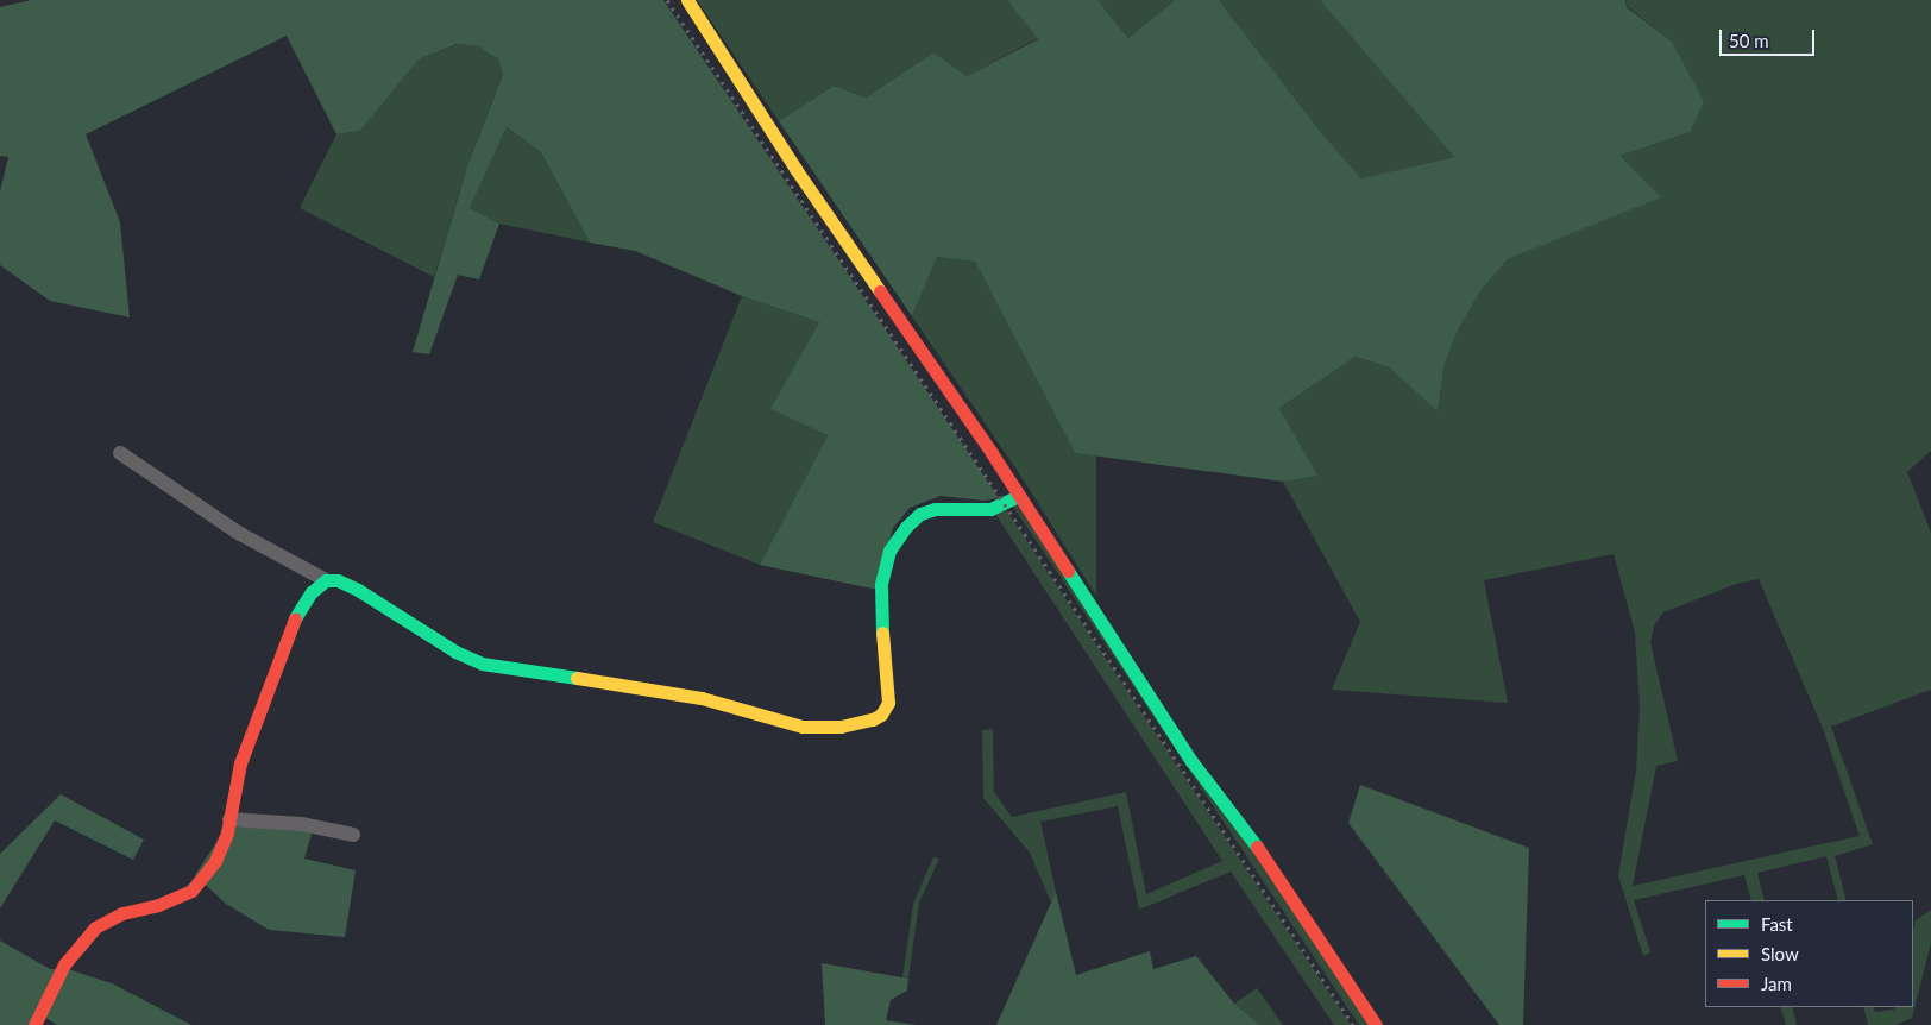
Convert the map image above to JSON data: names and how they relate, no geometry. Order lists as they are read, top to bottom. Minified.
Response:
{"legend":["Fast","Slow","Jam"],"scale_bar":"50 m"}
